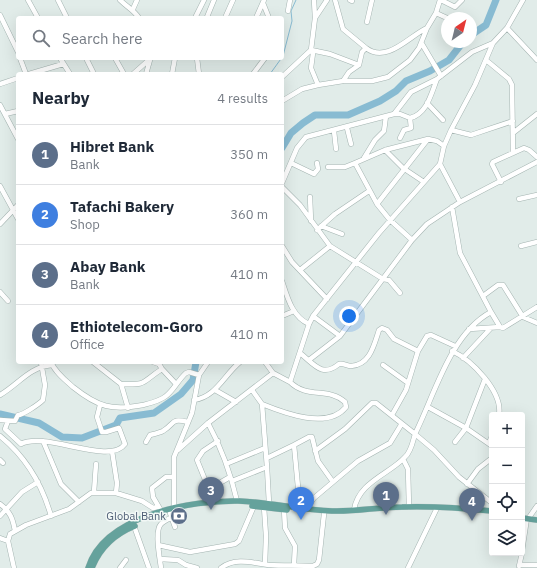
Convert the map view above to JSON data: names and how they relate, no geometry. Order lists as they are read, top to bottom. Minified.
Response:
{"places":{"bank":["Global Bank"]},"north":"top right","page":{"search":"Search here","heading":["Nearby","4 results"],"list":[{"mark":"1","name":"Hibret Bank","note":"Bank","value":"350 m"},{"mark":"2","name":"Tafachi Bakery","note":"Shop","value":"360 m"},{"mark":"3","name":"Abay Bank","note":"Bank","value":"410 m"},{"mark":"4","name":"Ethiotelecom-Goro","note":"Office","value":"410 m"}],"map_buttons":["+","−"],"pins":["3","1","2","4"]}}
